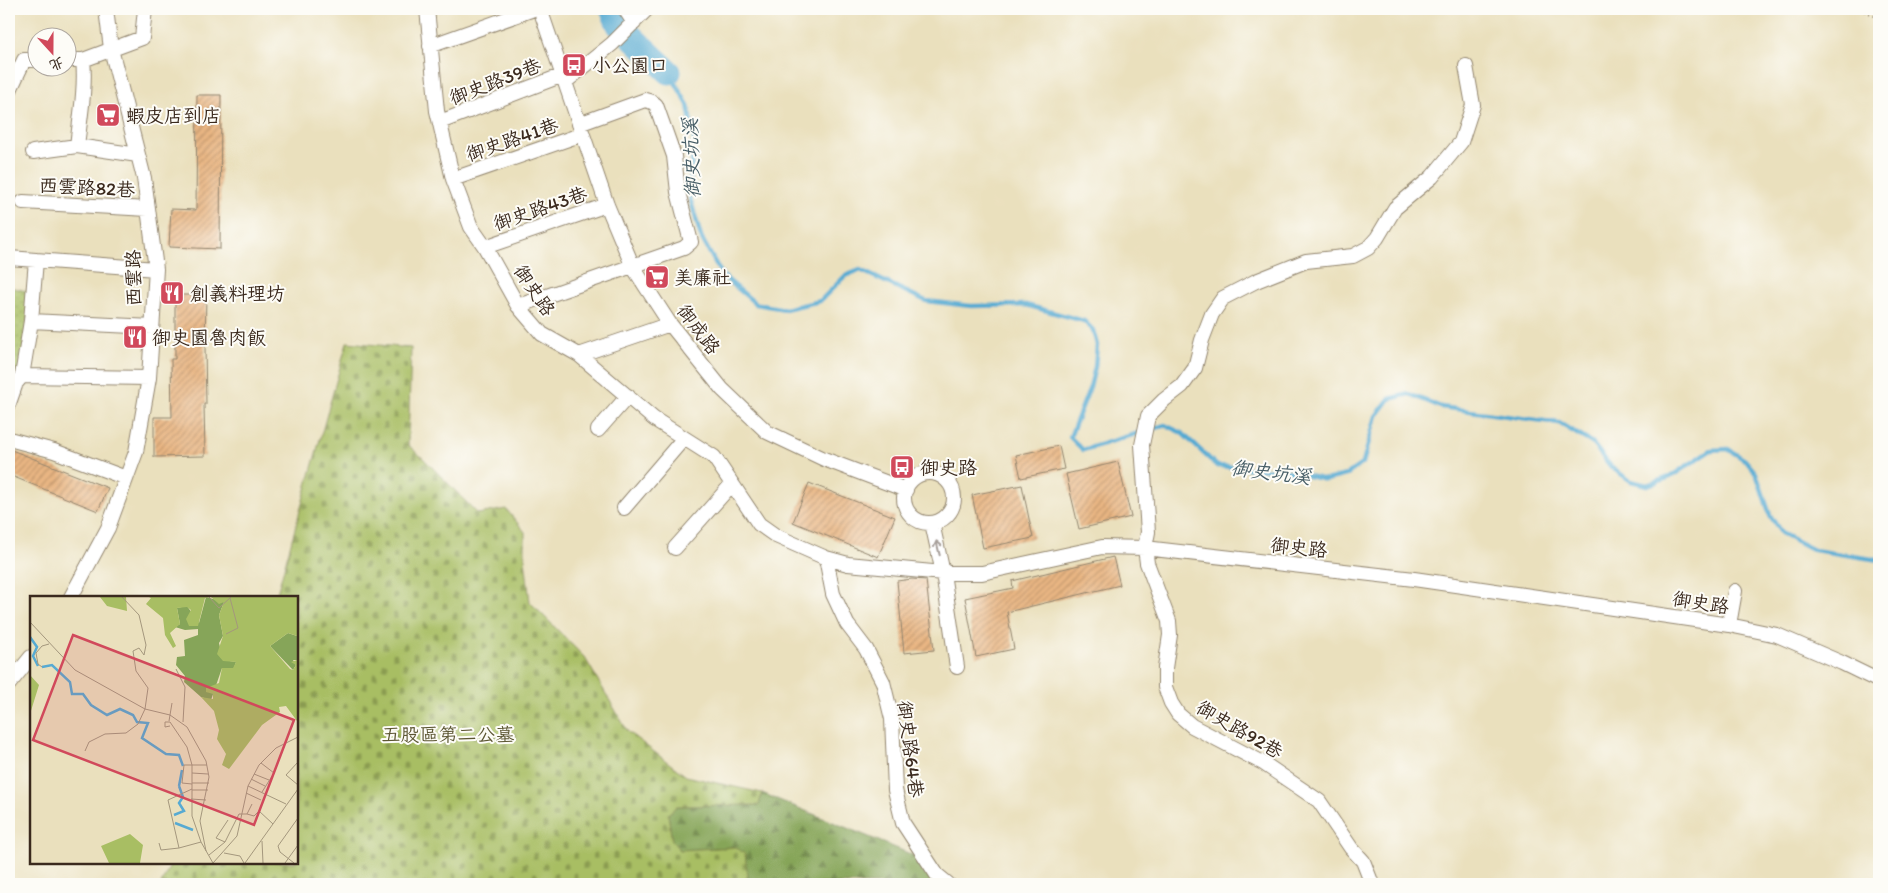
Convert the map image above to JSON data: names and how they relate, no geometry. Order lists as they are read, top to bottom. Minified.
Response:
{"streets":{"street":["御史路39巷","御史路41巷","西雲路82巷","御史路43巷","西雲路","御史路","御成路","御史路92巷","御史路64巷"]},"crossings":[["御史路39巷","御史路"],["御史路39巷","御成路"],["御史路41巷","御史路"],["御史路41巷","御成路"],["西雲路82巷","西雲路"],["御史路43巷","御史路"],["御史路43巷","御成路"],["御史路","御史路92巷"],["御史路","御史路64巷"]],"water":["御史坑溪"],"parks":["五股區第二公墓"],"places":{"bus stop":["小公園口","御史路"],"supermarket":["蝦皮店到店","美廉社"],"restaurant":["創義料理坊","御史園魯肉飯"]},"north":"bottom"}
